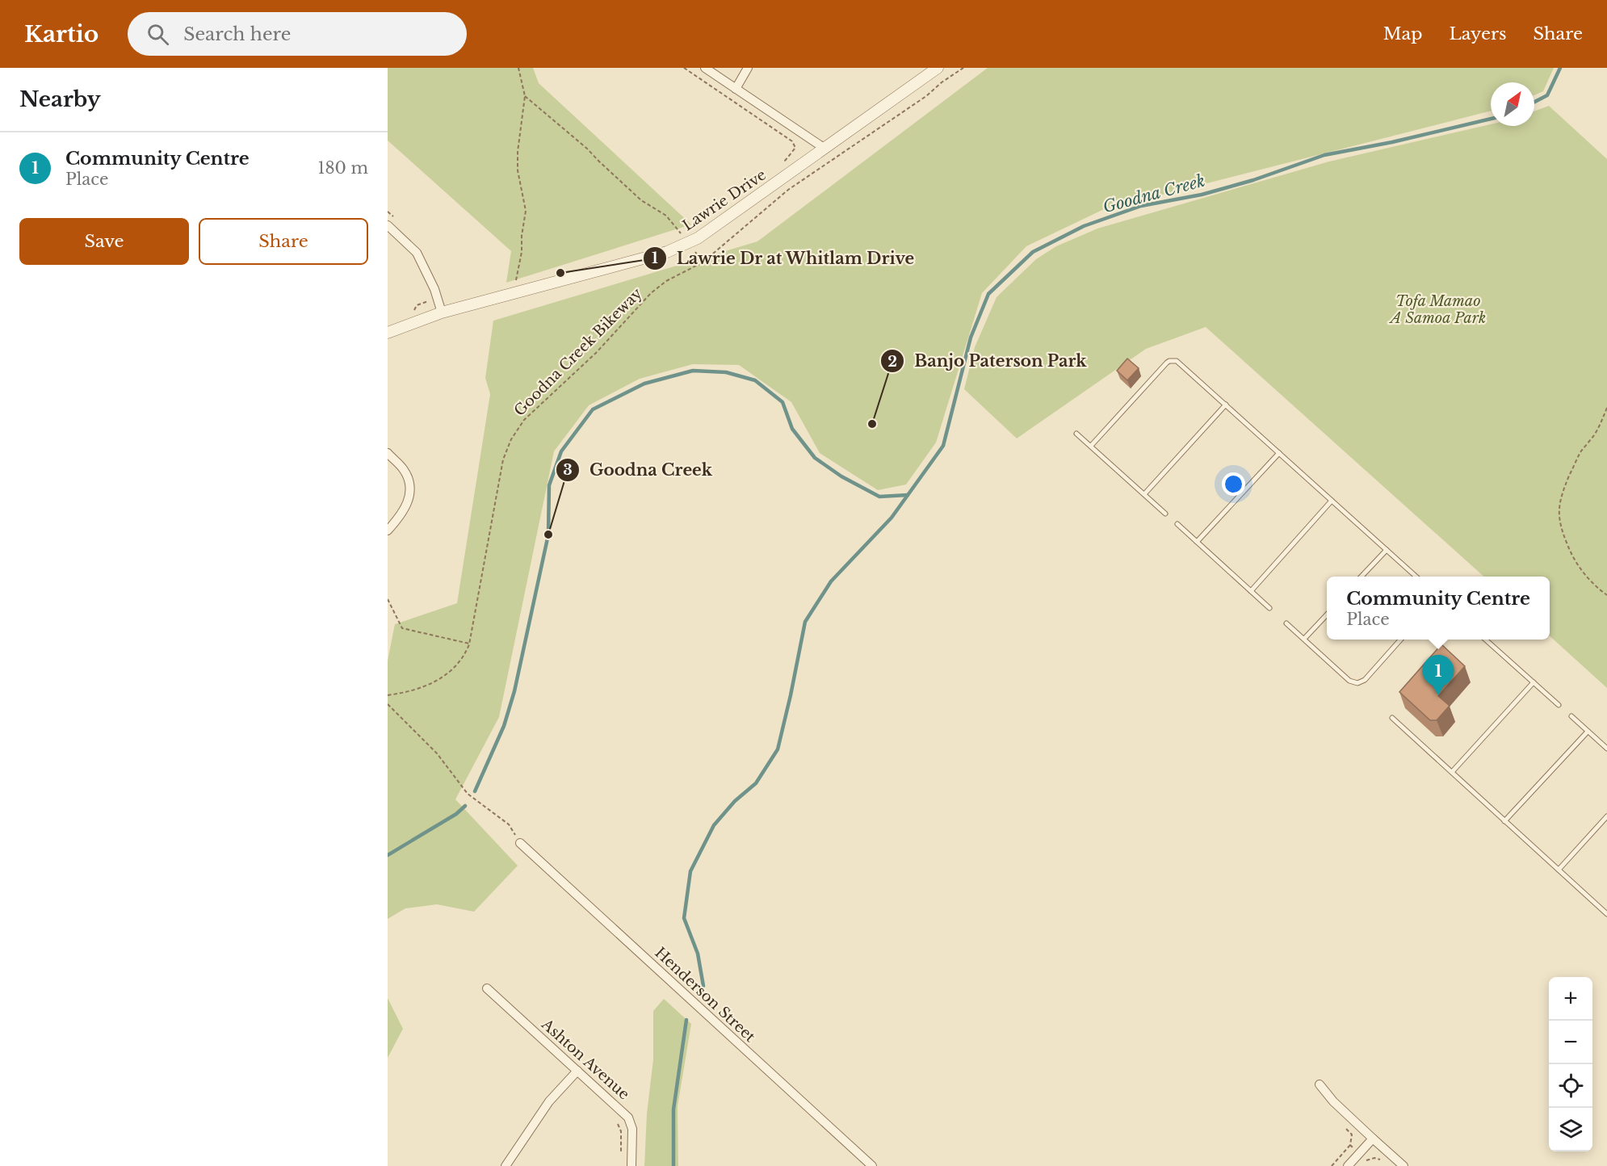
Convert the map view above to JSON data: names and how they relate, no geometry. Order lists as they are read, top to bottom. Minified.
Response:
{"streets":{"street":["Lawrie Drive","Henderson Street","Ashton Avenue"],"path":["Goodna Creek Bikeway"]},"water":["Goodna Creek"],"parks":["Tofa Mamao A Samoa Park"],"places":["Lawrie Dr at Whitlam Drive","Banjo Paterson Park","Goodna Creek"],"north":"top right","page":{"header":"Kartio","search":"Search here","nav":["Map","Layers","Share"],"heading":"Nearby","list":[{"mark":"1","name":"Community Centre","note":"Place","value":"180 m"}],"buttons":["Save","Share"],"popup":["Community Centre","Place"],"pins":"1","map_buttons":["+","−"]}}
